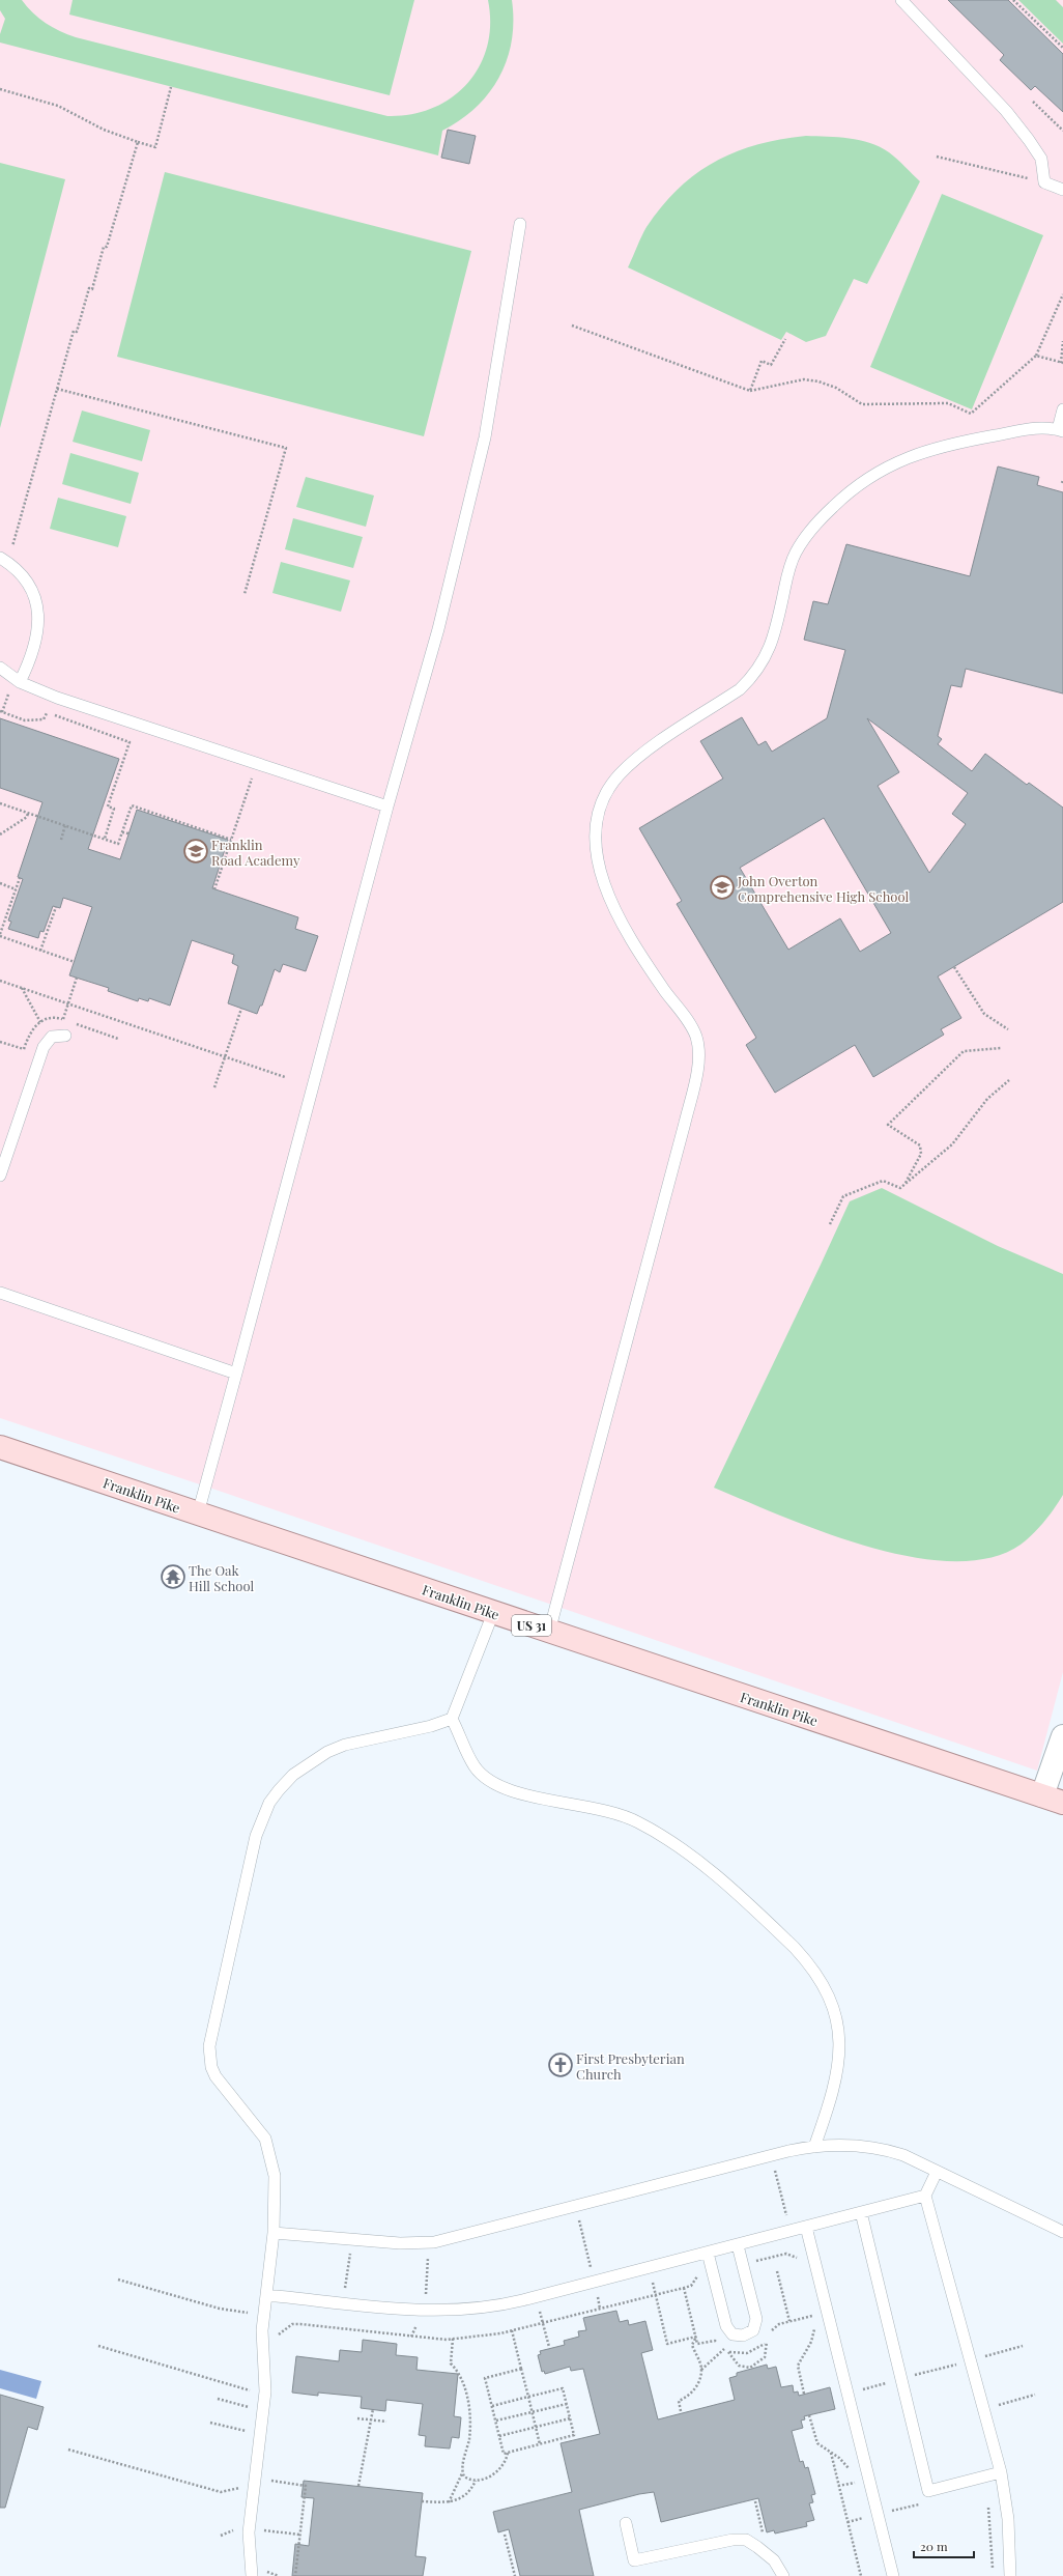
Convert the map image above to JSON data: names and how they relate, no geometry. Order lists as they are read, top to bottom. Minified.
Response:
{"streets":{"main road":["Franklin Pike","US 31"]},"places":{"school or university":["Franklin Road Academy","John Overton Comprehensive High School"],"temple":["The Oak Hill School"],"church":["First Presbyterian Church"]},"scale_bar":"20 m"}
